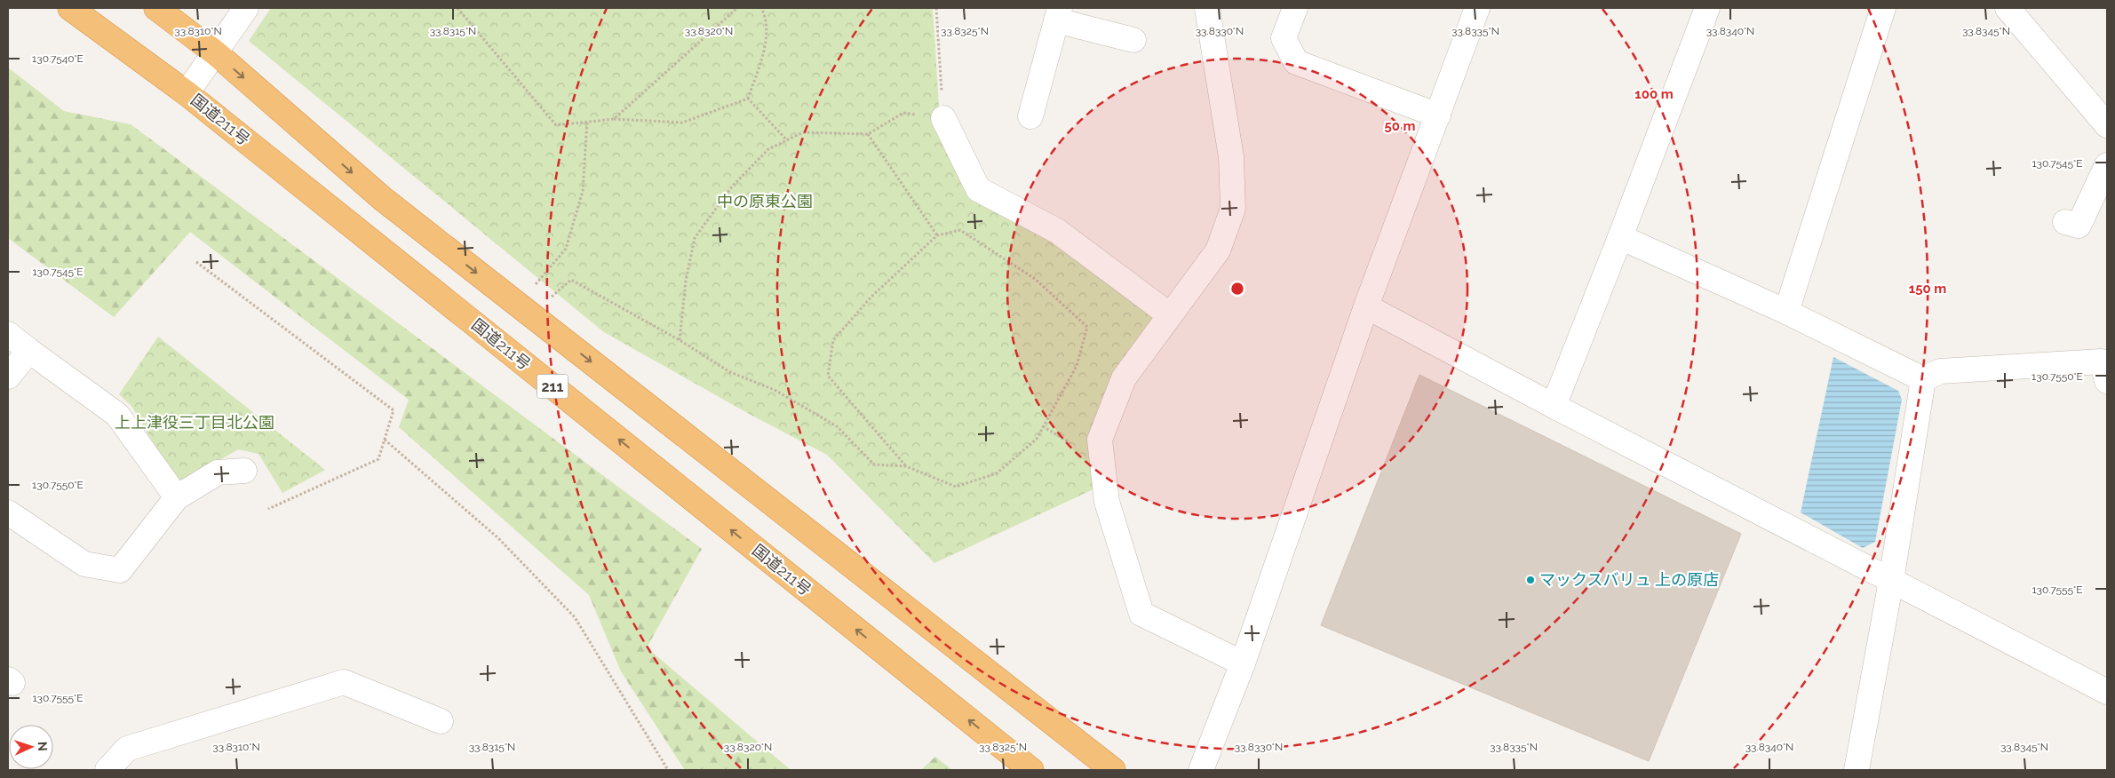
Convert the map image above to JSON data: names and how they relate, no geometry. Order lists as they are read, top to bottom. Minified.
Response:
{"streets":{"highway":["国道211号","211"]},"parks":["中の原東公園","上上津役三丁目北公園"],"places":["マックスバリュ 上の原店"],"north":"right","coordinates":["33.8310°N","33.8315°N","33.8320°N","33.8325°N","33.8330°N","33.8335°N","33.8340°N","33.8345°N","130.7540°E","130.7545°E","130.7550°E","130.7555°E"],"rings":["100 m","50 m","150 m"]}
